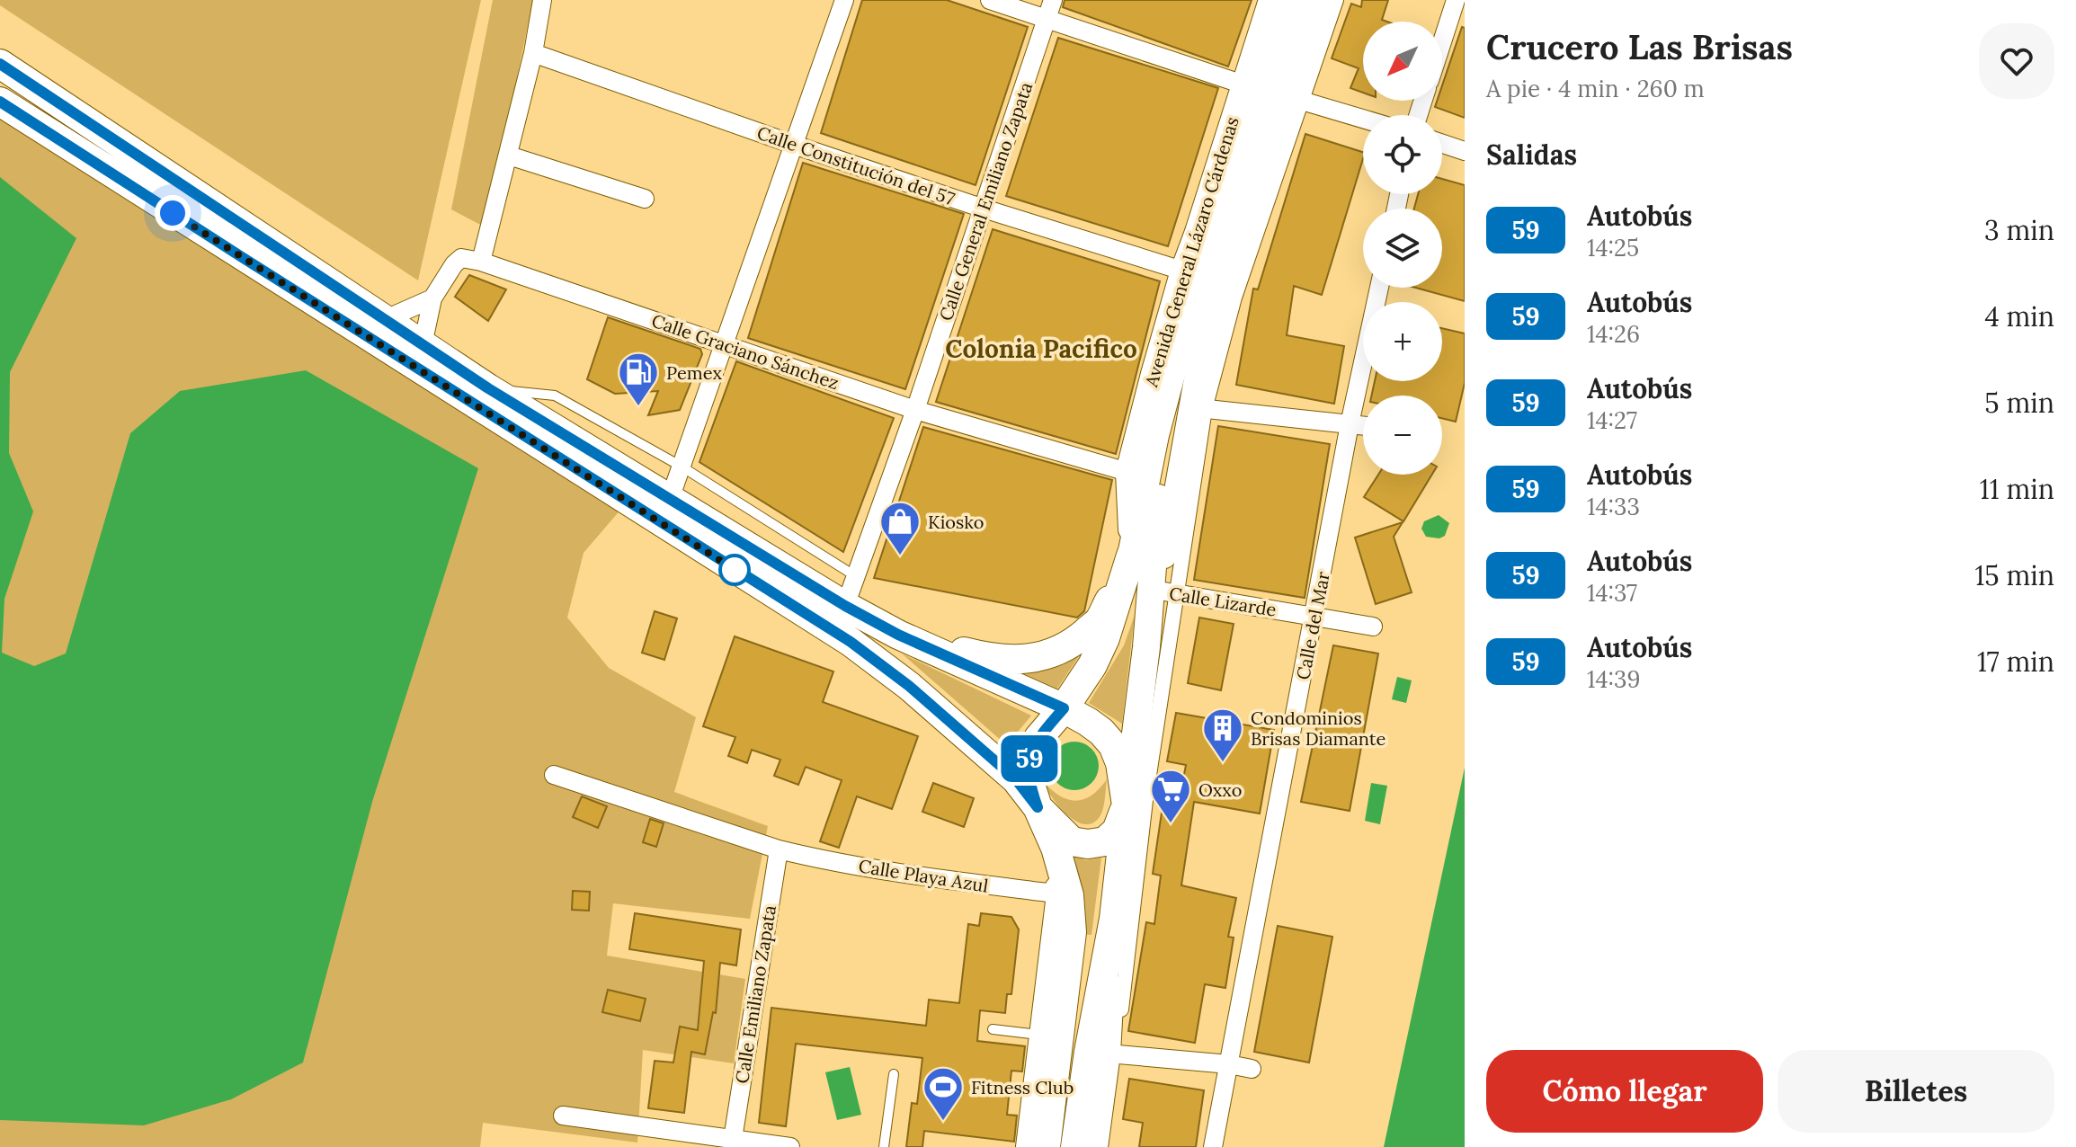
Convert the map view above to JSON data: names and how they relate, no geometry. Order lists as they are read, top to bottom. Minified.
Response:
{"streets":{"main road":["Avenida General Lázaro Cárdenas"],"street":["Calle Constitución del 57","Calle General Emiliano Zapata","Calle Graciano Sánchez","Calle Lizarde","Calle del Mar","Calle Playa Azul","Calle Emiliano Zapata"]},"crossings":[["Calle Constitución del 57","Calle General Emiliano Zapata"],["Calle Constitución del 57","Avenida General Lázaro Cárdenas"],["Calle General Emiliano Zapata","Calle Graciano Sánchez"],["Avenida General Lázaro Cárdenas","Calle Graciano Sánchez"],["Avenida General Lázaro Cárdenas","Calle Lizarde"],["Calle Lizarde","Calle del Mar"],["Calle Playa Azul","Calle Emiliano Zapata"]],"districts":["Colonia Pacifico"],"places":{"fuel station":["Pemex"],"shop":["Kiosko"],"building":["Condominios Brisas Diamante"],"supermarket":["Oxxo"],"sports":["Fitness Club"]},"lines":["bus line 59"],"north":"bottom left","page":{"on_map":"59","heading":[["Crucero Las Brisas","A pie · 4 min · 260 m"],"Salidas"],"map_buttons":["+","−"],"list":[{"mark":"59","name":"Autobús","note":"14:25","value":"3 min"},{"mark":"59","name":"Autobús","note":"14:26","value":"4 min"},{"mark":"59","name":"Autobús","note":"14:27","value":"5 min"},{"mark":"59","name":"Autobús","note":"14:33","value":"11 min"},{"mark":"59","name":"Autobús","note":"14:37","value":"15 min"},{"mark":"59","name":"Autobús","note":"14:39","value":"17 min"}],"buttons":["Cómo llegar","Billetes"]}}
